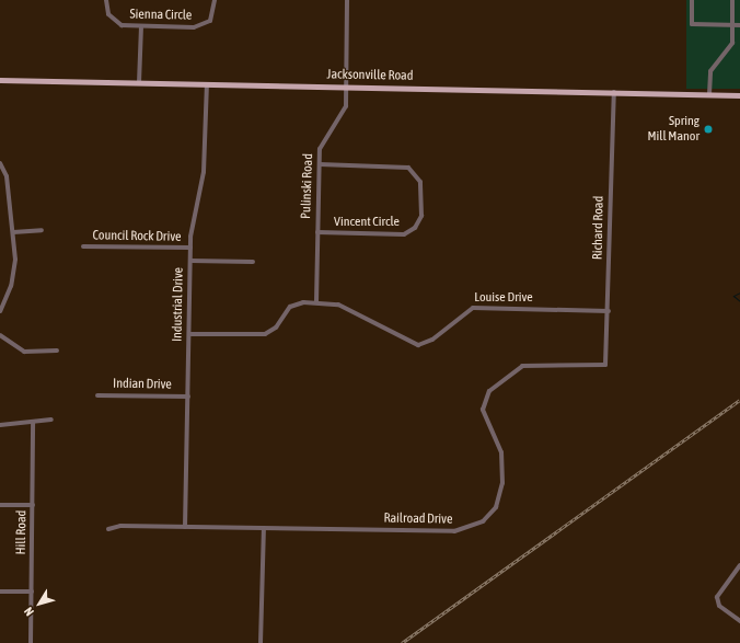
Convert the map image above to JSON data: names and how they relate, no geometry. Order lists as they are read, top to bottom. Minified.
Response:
{"streets":{"main road":["Jacksonville Road"],"street":["Sienna Circle","Pulinski Road","Vincent Circle","Richard Road","Council Rock Drive","Louise Drive","Industrial Drive","Indian Drive","Railroad Drive","Hill Road"]},"crossings":[["Jacksonville Road","Pulinski Road"],["Jacksonville Road","Richard Road"],["Jacksonville Road","Industrial Drive"],["Pulinski Road","Vincent Circle"],["Pulinski Road","Louise Drive"],["Richard Road","Louise Drive"],["Richard Road","Railroad Drive"],["Council Rock Drive","Industrial Drive"],["Louise Drive","Industrial Drive"],["Industrial Drive","Indian Drive"],["Industrial Drive","Railroad Drive"]],"places":["Spring Mill Manor"],"north":"bottom left"}
